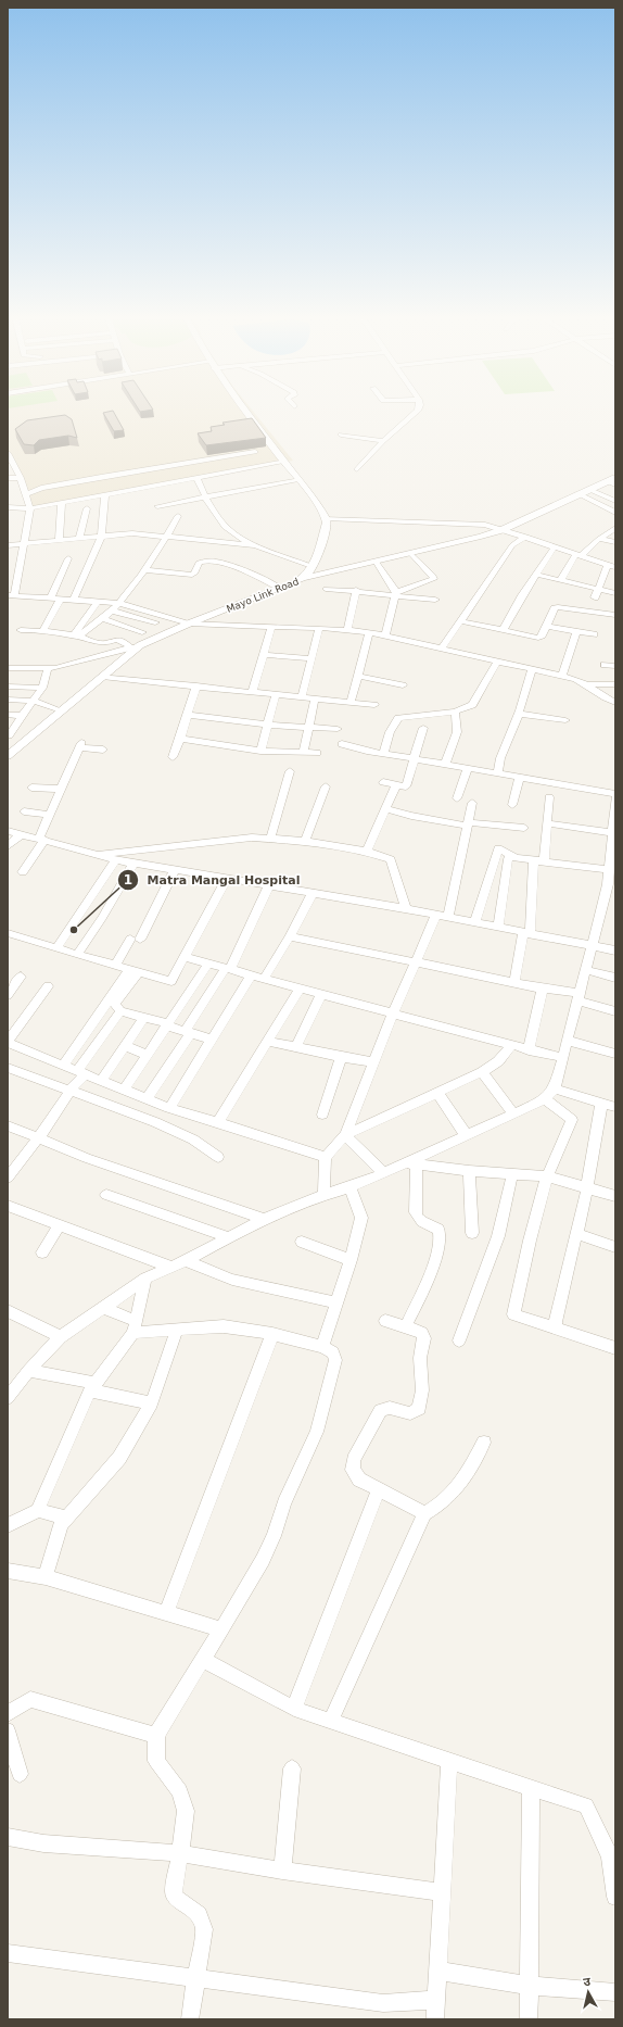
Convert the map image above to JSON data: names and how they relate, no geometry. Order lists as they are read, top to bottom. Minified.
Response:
{"streets":{"street":["Mayo Link Road"]},"places":["Matra Mangal Hospital"],"north":"top"}
